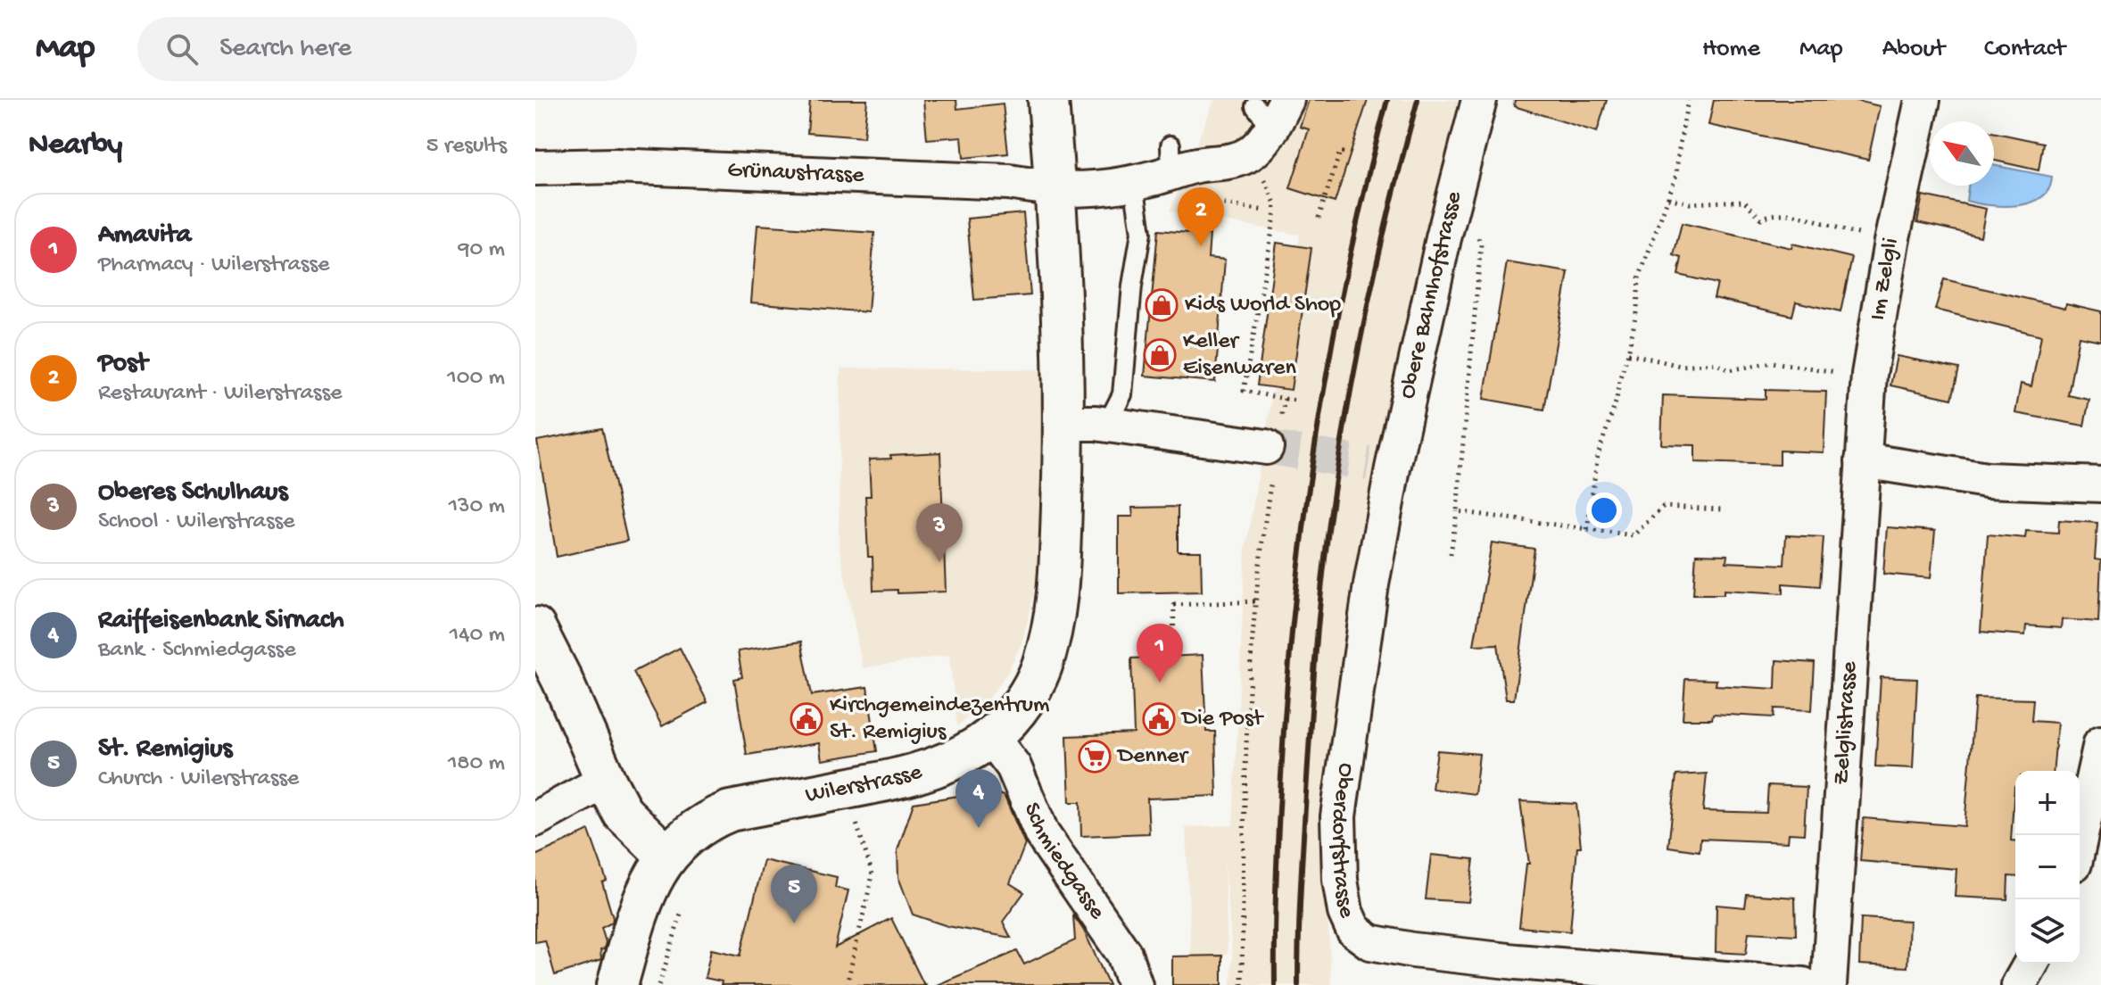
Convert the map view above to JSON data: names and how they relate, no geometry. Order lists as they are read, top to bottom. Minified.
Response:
{"streets":{"main road":["Wilerstrasse"],"street":["Grünaustrasse","Im Zelgli","Obere Bahnhofstrasse","Zelglistrasse","Oberdorfstrasse","Schmiedgasse"]},"crossings":[["Grünaustrasse","Wilerstrasse"],["Im Zelgli","Zelglistrasse"],["Obere Bahnhofstrasse","Oberdorfstrasse"],["Wilerstrasse","Schmiedgasse"]],"places":{"shop":["Kids World Shop","Keller Eisenwaren"],"public building":["Kirchgemeindezentrum St. Remigius","Die Post"],"supermarket":["Denner"]},"north":"top left","page":{"header":"Map","search":"Search here","nav":["Home","Map","About","Contact"],"heading":["Nearby","5 results"],"pins":["2","3","1","4","5"],"list":[{"mark":"1","name":"Amavita","note":"Pharmacy · Wilerstrasse","value":"90 m"},{"mark":"2","name":"Post","note":"Restaurant · Wilerstrasse","value":"100 m"},{"mark":"3","name":"Oberes Schulhaus","note":"School · Wilerstrasse","value":"130 m"},{"mark":"4","name":"Raiffeisenbank Sirnach","note":"Bank · Schmiedgasse","value":"140 m"},{"mark":"5","name":"St. Remigius","note":"Church · Wilerstrasse","value":"180 m"}],"map_buttons":["+","−"]}}
